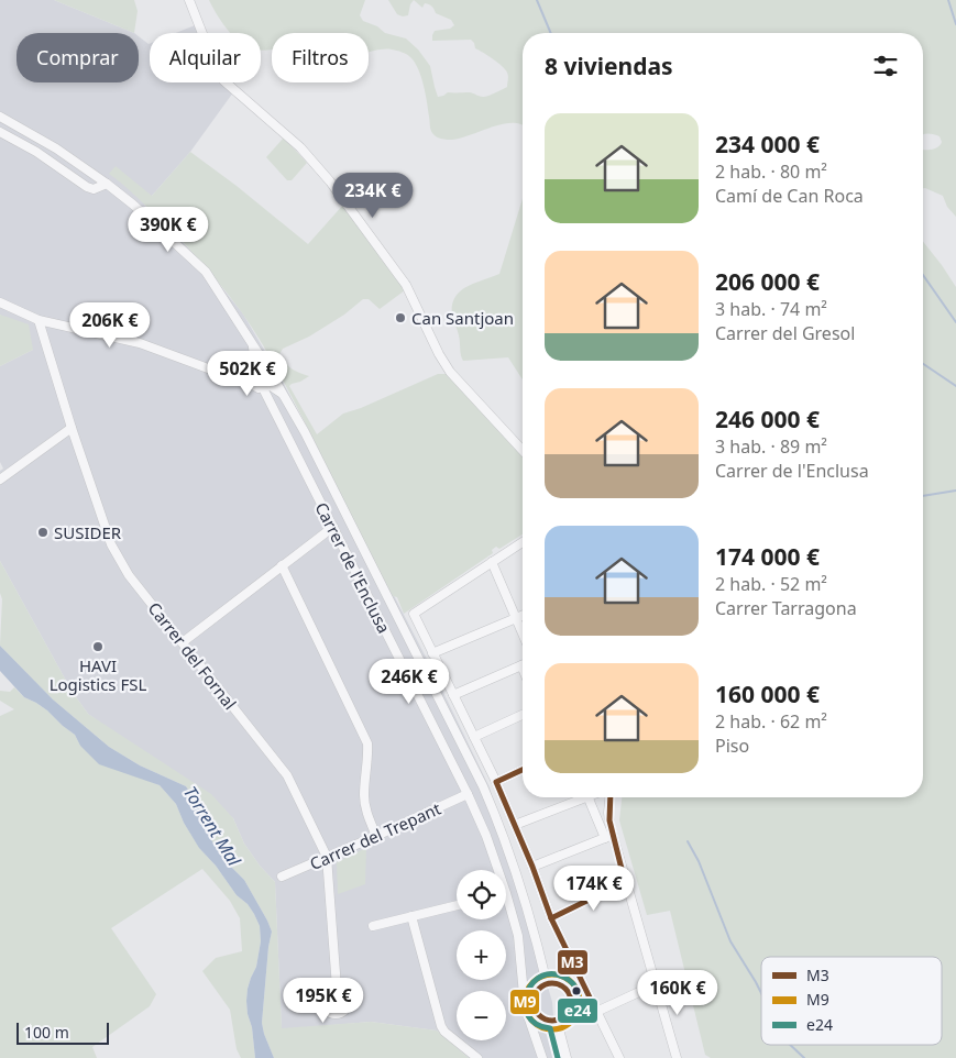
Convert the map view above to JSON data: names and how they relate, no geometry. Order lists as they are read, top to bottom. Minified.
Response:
{"streets":{"street":["Carrer de l'Enclusa","Carrer del Fornal","Carrer del Trepant"]},"crossings":[["Carrer de l'Enclusa","Carrer del Trepant"],["Carrer del Fornal","Carrer del Trepant"]],"water":["Torrent Mal"],"places":["Can Santjoan","SUSIDER","HAVI Logistics FSL"],"lines":["transit line M3","transit line M9","transit line e24"],"legend":["M3","M9","e24"],"scale_bar":"100 m","page":{"chip":["Comprar","Alquilar","Filtros"],"heading":"8 viviendas","list":[{"name":"234 000 €","note":"2 hab. · 80 m² · Camí de Can Roca"},{"name":"206 000 €","note":"3 hab. · 74 m² · Carrer del Gresol"},{"name":"246 000 €","note":"3 hab. · 89 m² · Carrer de l'Enclusa"},{"name":"174 000 €","note":"2 hab. · 52 m² · Carrer Tarragona"},{"name":"160 000 €","note":"2 hab. · 62 m² · Piso"}],"price":["234K €","390K €","206K €","502K €","246K €","174K €","160K €","195K €"],"map_buttons":["+","−"],"scale":"100 m"}}
